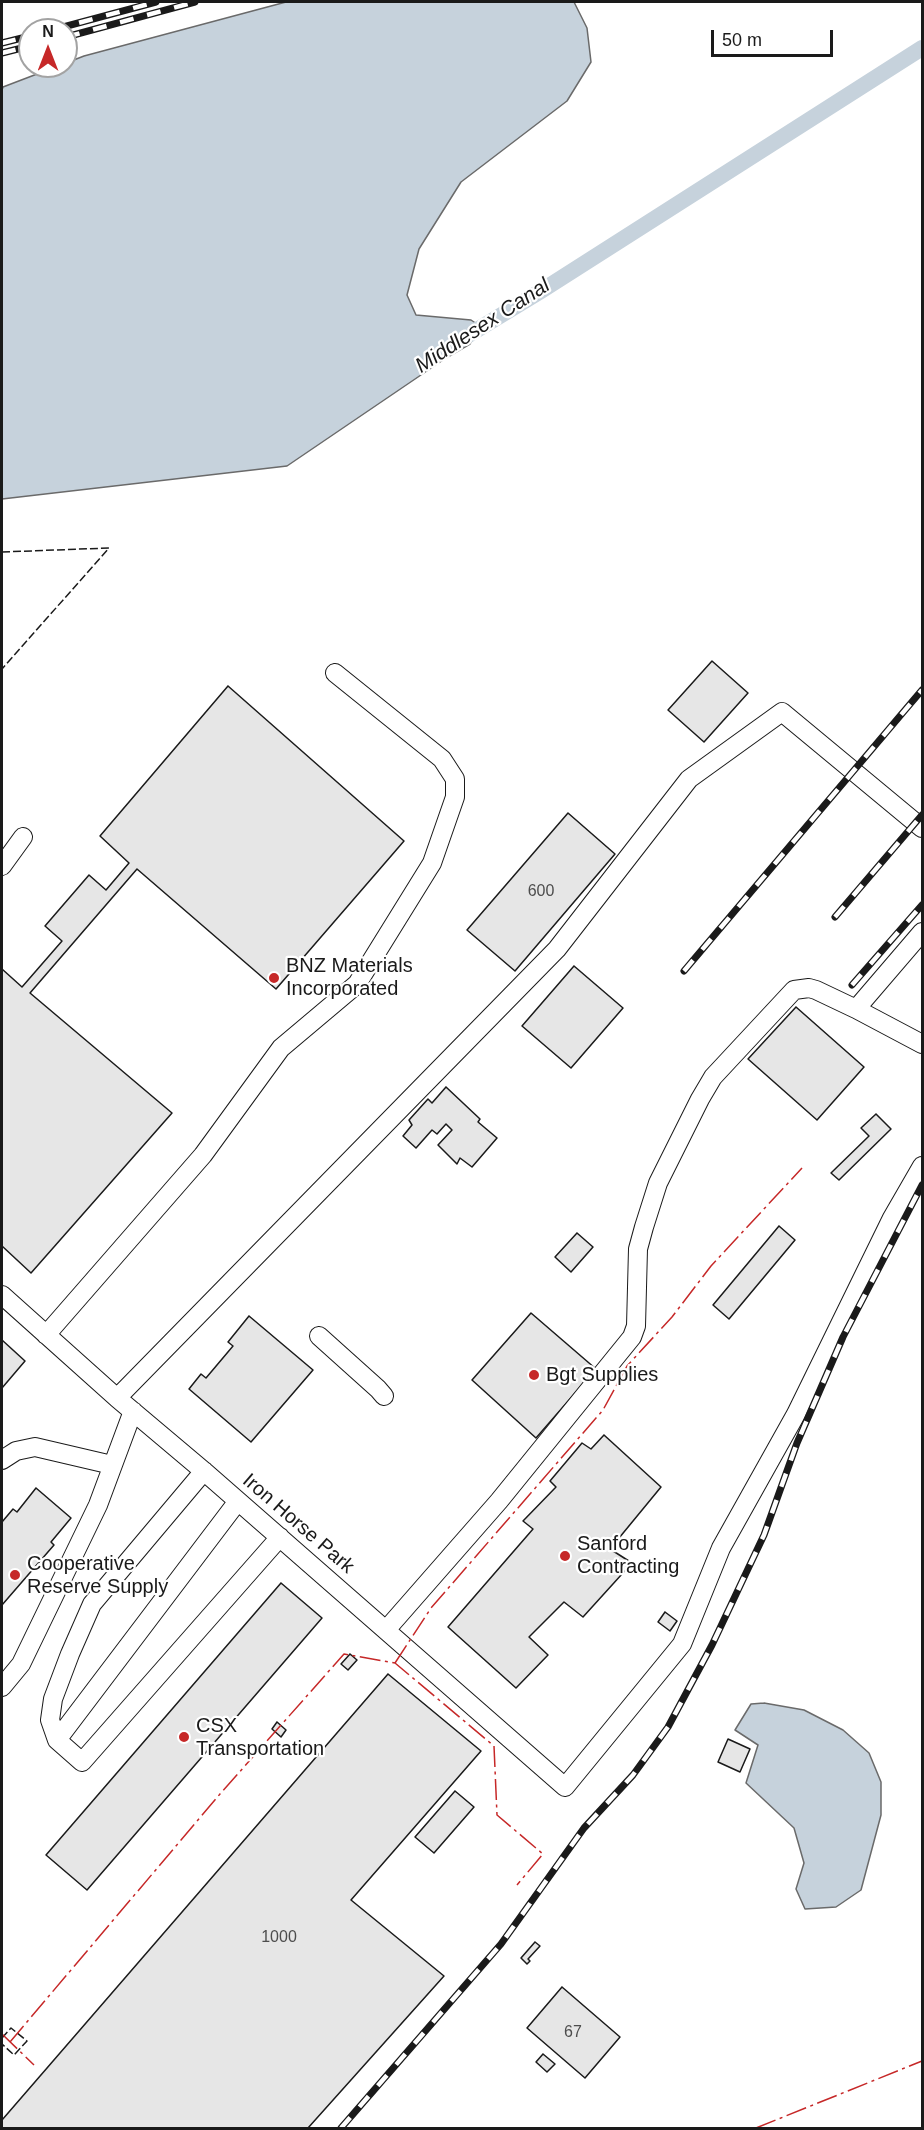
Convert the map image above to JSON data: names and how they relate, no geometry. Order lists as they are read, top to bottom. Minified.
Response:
{"streets":{"street":["Iron Horse Park"]},"water":["Middlesex Canal"],"places":["BNZ Materials Incorporated","Bgt Supplies","Sanford Contracting","Cooperative Reserve Supply","CSX Transportation"],"house_numbers":["600","1000","67"],"scale_bar":"50 m","north":"top"}
